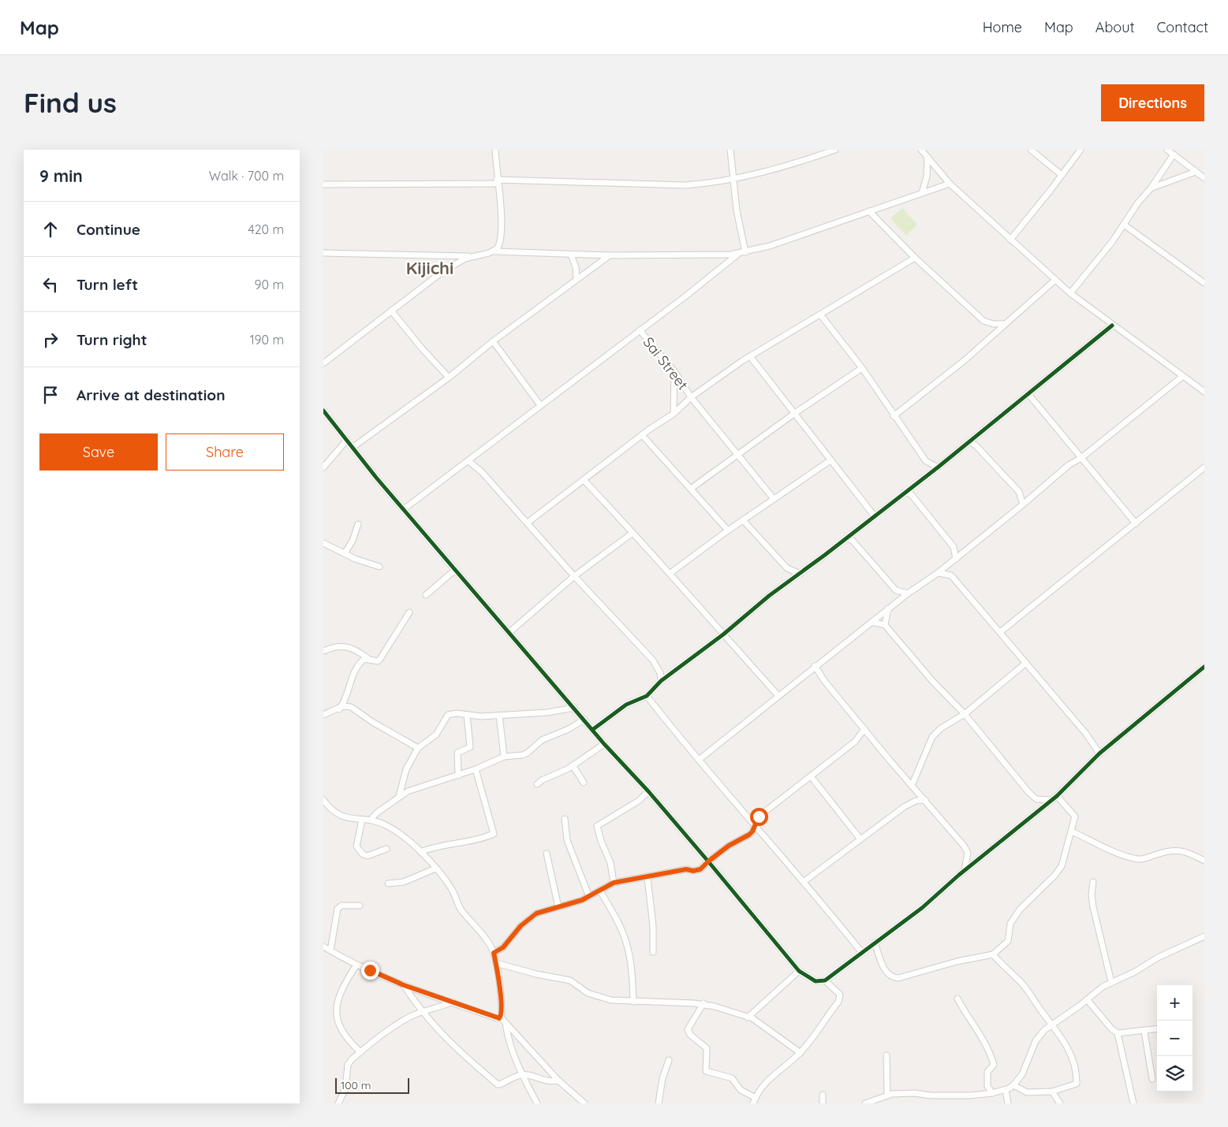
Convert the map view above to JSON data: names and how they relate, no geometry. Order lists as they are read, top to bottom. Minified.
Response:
{"streets":{"street":["Sai Street"]},"districts":["Kijichi"],"scale_bar":"100 m","page":{"header":"Map","nav":["Home","Map","About","Contact"],"buttons":["Directions",["Save","Share"]],"title":"Find us","heading":["9 min","Walk · 700 m"],"list":[["Continue","420 m"],["Turn left","90 m"],["Turn right","190 m"],"Arrive at destination"],"map_buttons":["+","−"],"scale":"100 m"}}
